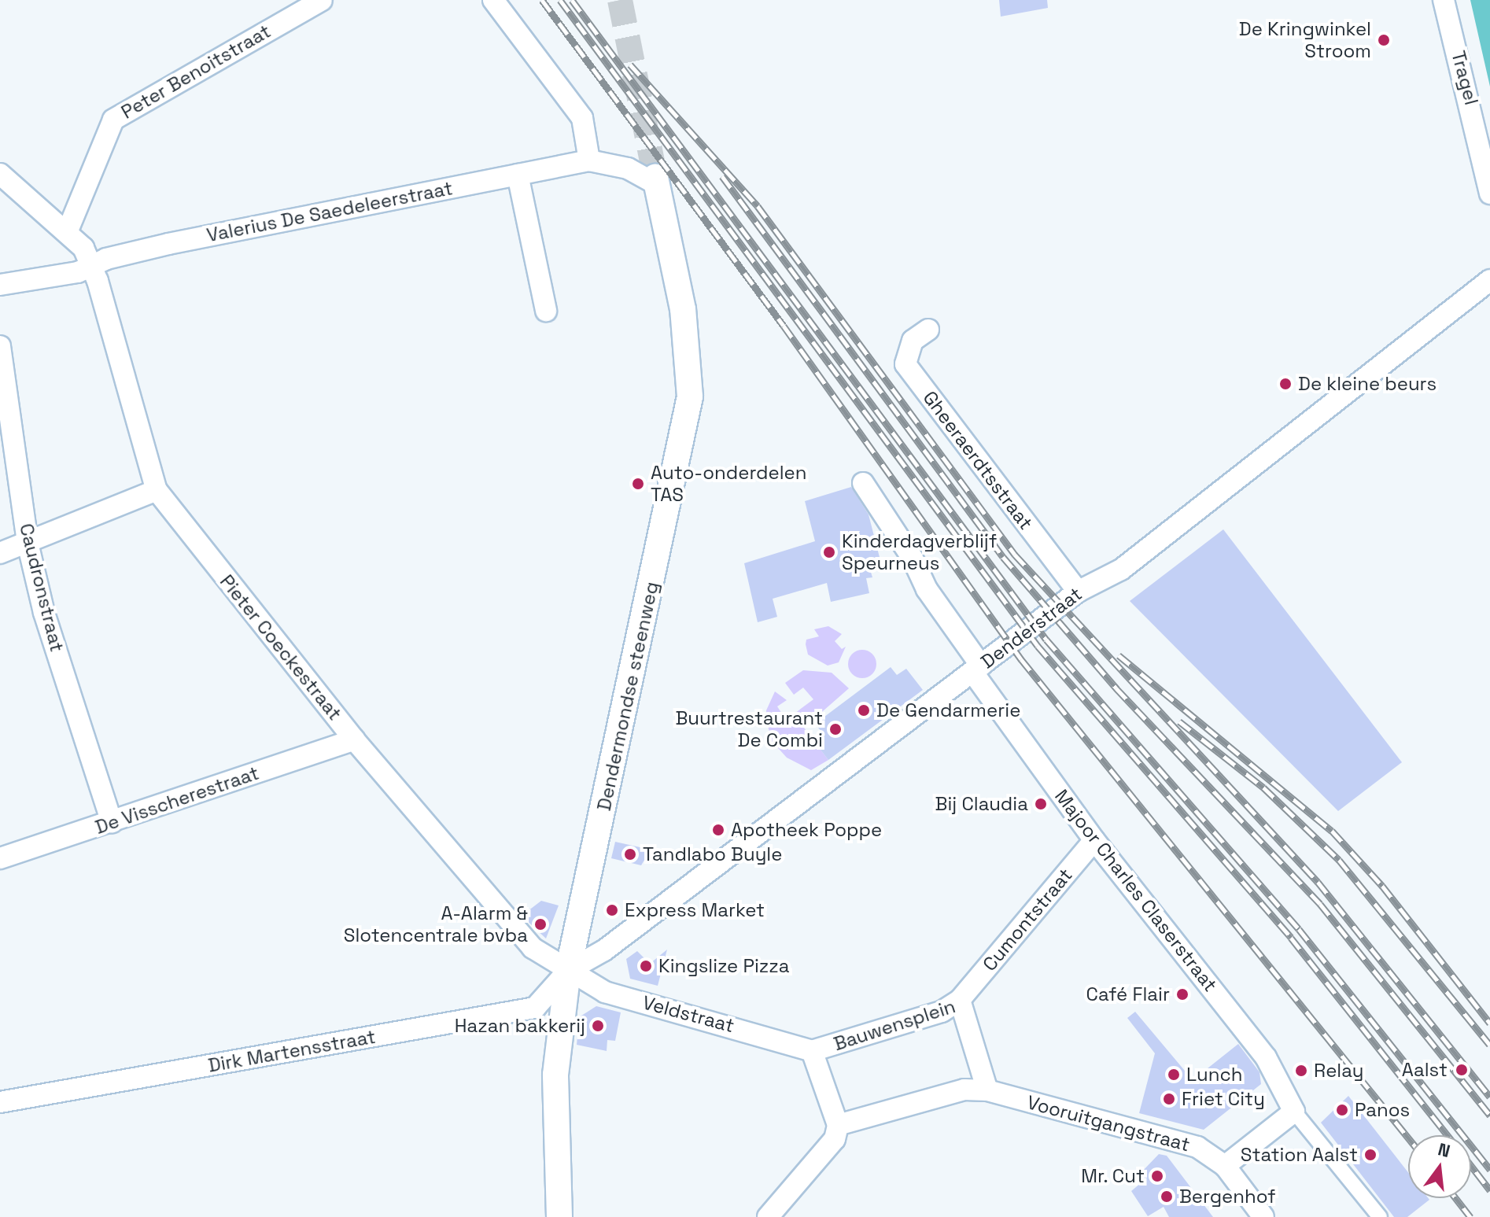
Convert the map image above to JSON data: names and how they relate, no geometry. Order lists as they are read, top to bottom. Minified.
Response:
{"streets":{"street":["Peter Benoitstraat","Tragel","Valerius De Saedeleerstraat","Gheeraerdtsstraat","Caudronstraat","Denderstraat","Pieter Coeckestraat","Dendermondse steenweg","De Visscherestraat","Majoor Charles Claserstraat","Cumontstraat","Veldstraat","Bauwensplein","Dirk Martensstraat","Vooruitgangstraat"]},"crossings":[["Valerius De Saedeleerstraat","Pieter Coeckestraat"],["Valerius De Saedeleerstraat","Dendermondse steenweg"],["Gheeraerdtsstraat","Denderstraat"],["Caudronstraat","De Visscherestraat"],["Denderstraat","Pieter Coeckestraat"],["Denderstraat","Dendermondse steenweg"],["Denderstraat","Majoor Charles Claserstraat"],["Denderstraat","Veldstraat"],["Denderstraat","Dirk Martensstraat"],["Pieter Coeckestraat","Dendermondse steenweg"],["Pieter Coeckestraat","De Visscherestraat"],["Pieter Coeckestraat","Veldstraat"],["Pieter Coeckestraat","Dirk Martensstraat"],["Dendermondse steenweg","Veldstraat"],["Dendermondse steenweg","Dirk Martensstraat"],["Majoor Charles Claserstraat","Cumontstraat"],["Cumontstraat","Bauwensplein"],["Veldstraat","Bauwensplein"],["Veldstraat","Dirk Martensstraat"],["Bauwensplein","Vooruitgangstraat"]],"places":["De Kringwinkel Stroom","De kleine beurs","Auto-onderdelen TAS","Kinderdagverblijf Speurneus","De Gendarmerie","Buurtrestaurant De Combi","Bij Claudia","Apotheek Poppe","Tandlabo Buyle","Express Market","A-Alarm & Slotencentrale bvba","Kingslize Pizza","Café Flair","Hazan bakkerij","Aalst","Relay","Lunch","Friet City","Panos","Station Aalst","Mr. Cut","Bergenhof"],"north":"top"}
